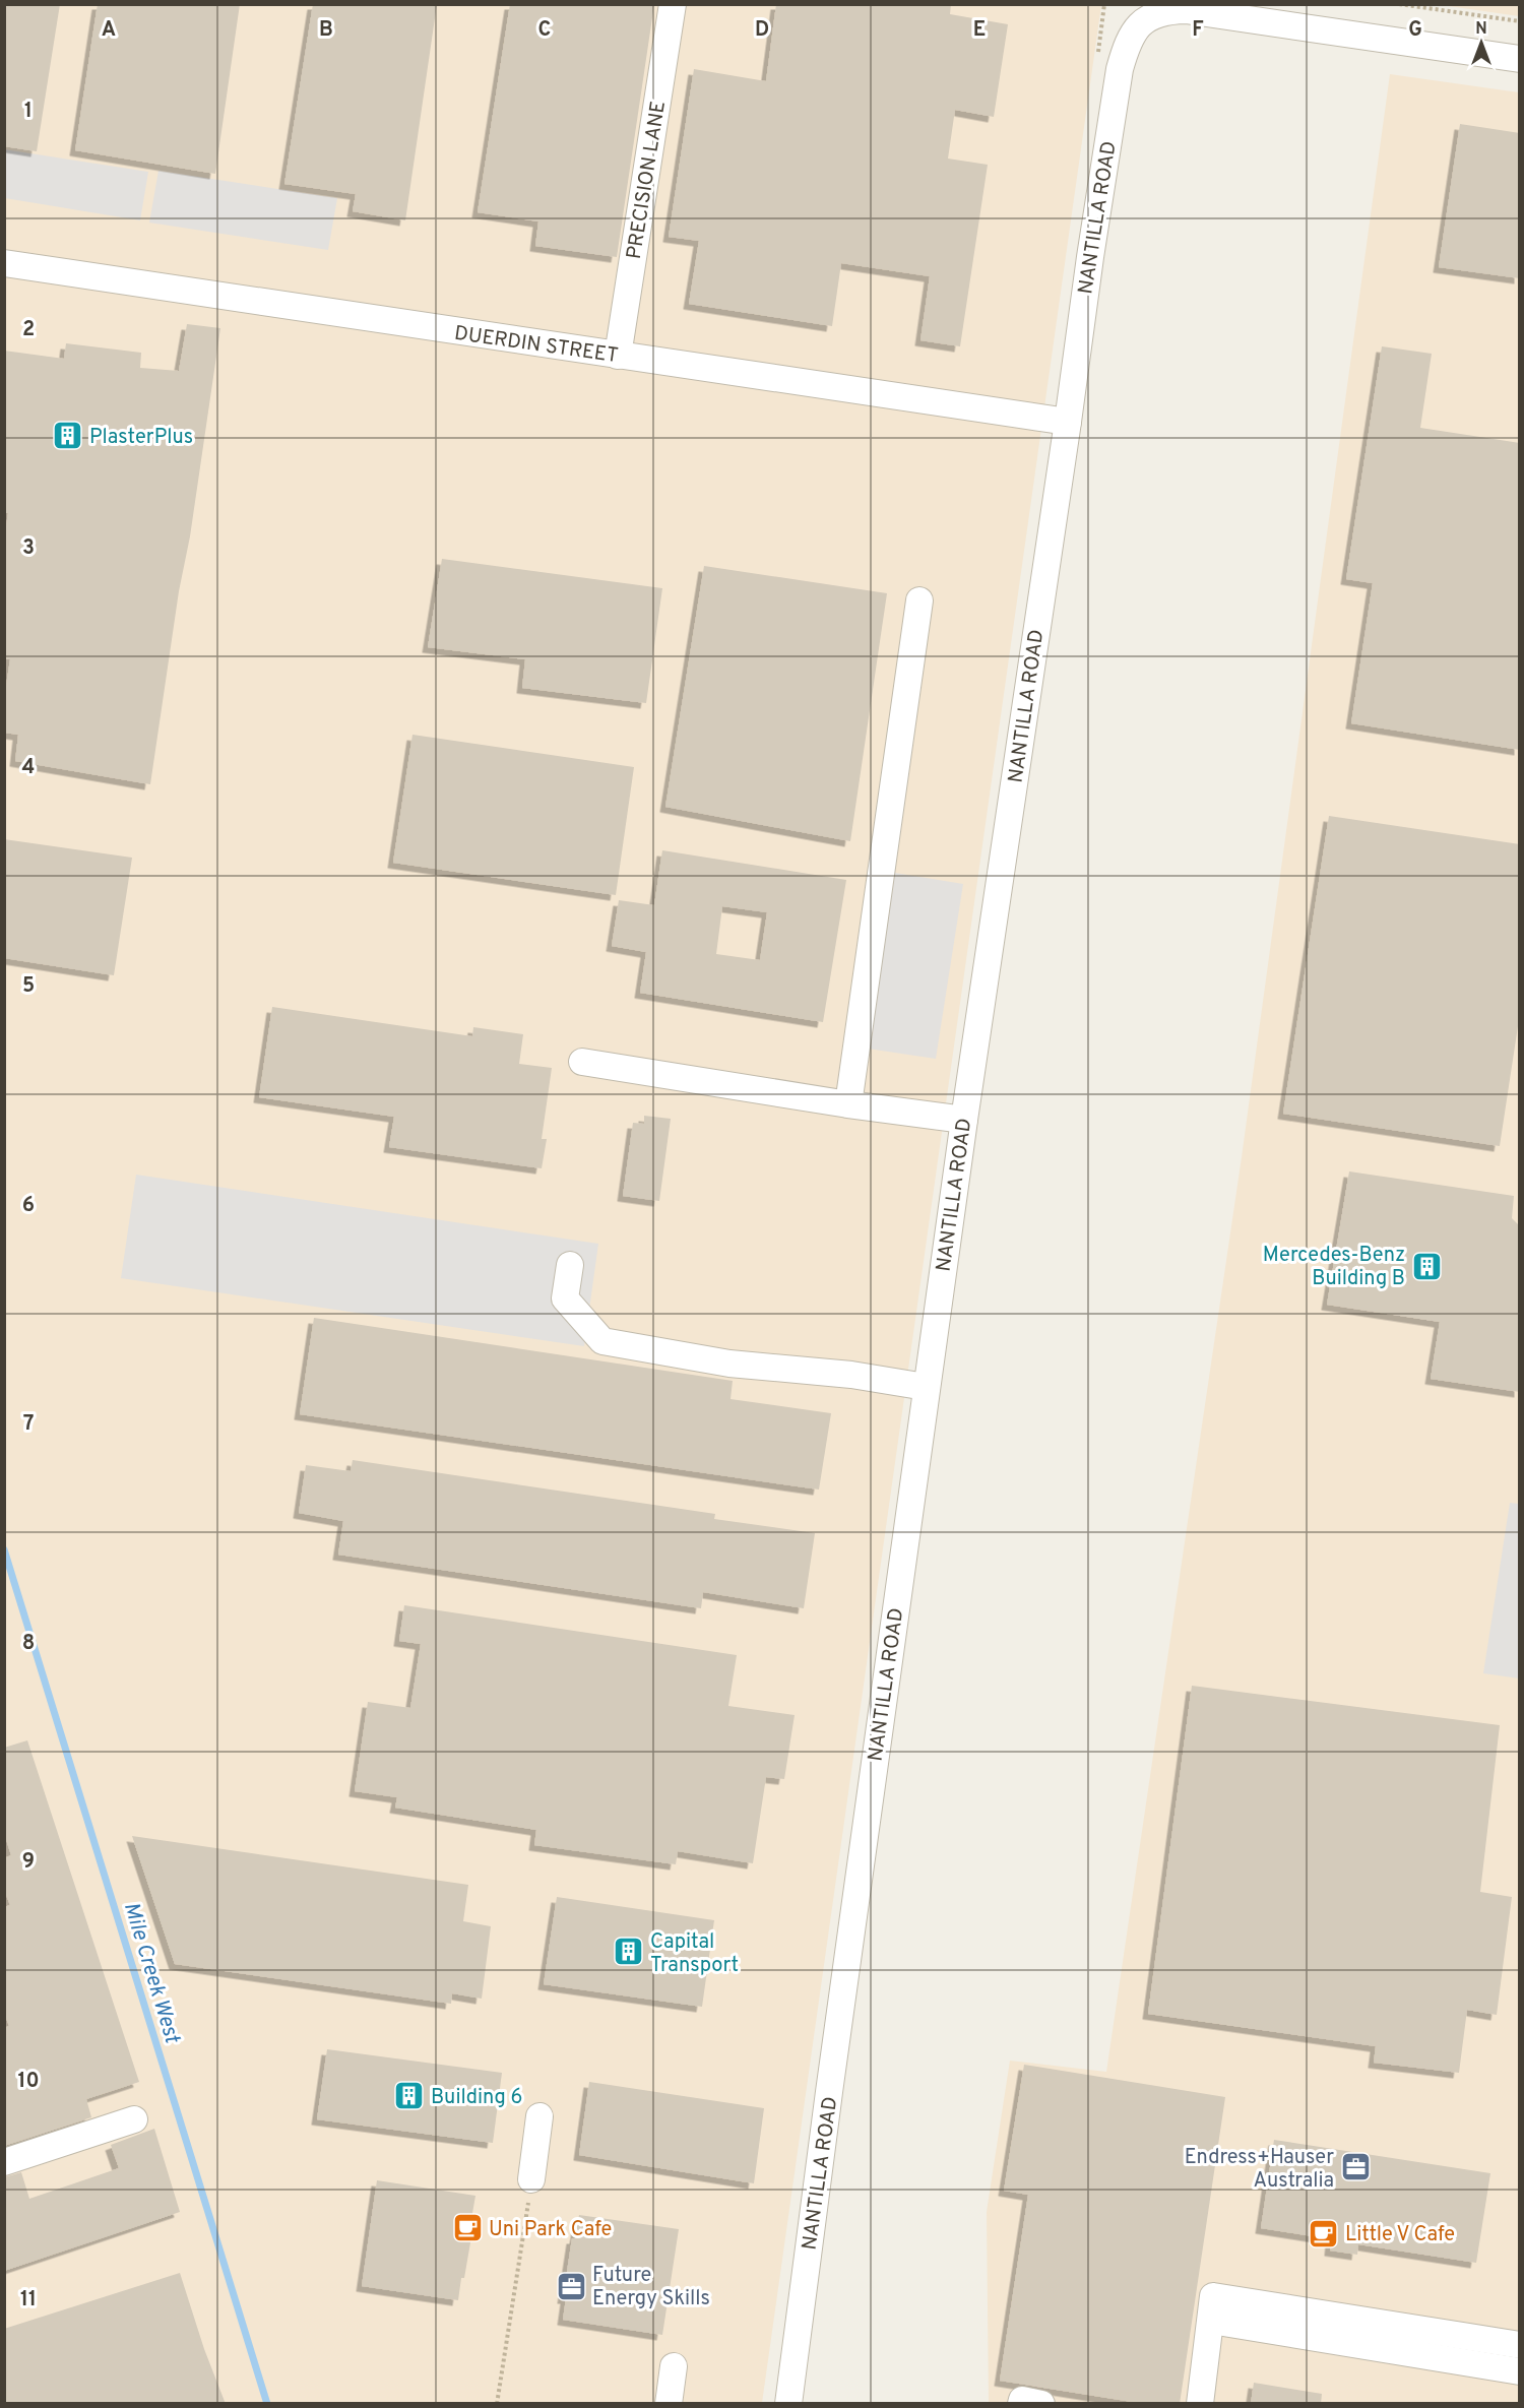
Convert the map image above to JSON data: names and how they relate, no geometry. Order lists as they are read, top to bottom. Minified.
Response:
{"streets":{"street":["PRECISION LANE","NANTILLA ROAD","DUERDIN STREET"]},"crossings":[["PRECISION LANE","DUERDIN STREET"],["NANTILLA ROAD","DUERDIN STREET"]],"water":["Mile Creek West"],"places":{"building":["PlasterPlus","Mercedes-Benz Building B","Capital Transport","Building 6"],"office":["Endress+Hauser Australia","Future Energy Skills"],"cafe":["Uni Park Cafe","Little V Cafe"]},"north":"top","grid":{"columns":["A","B","C","D","E","F","G"],"rows":["1","2","3","4","5","6","7","8","9","10","11"]}}
